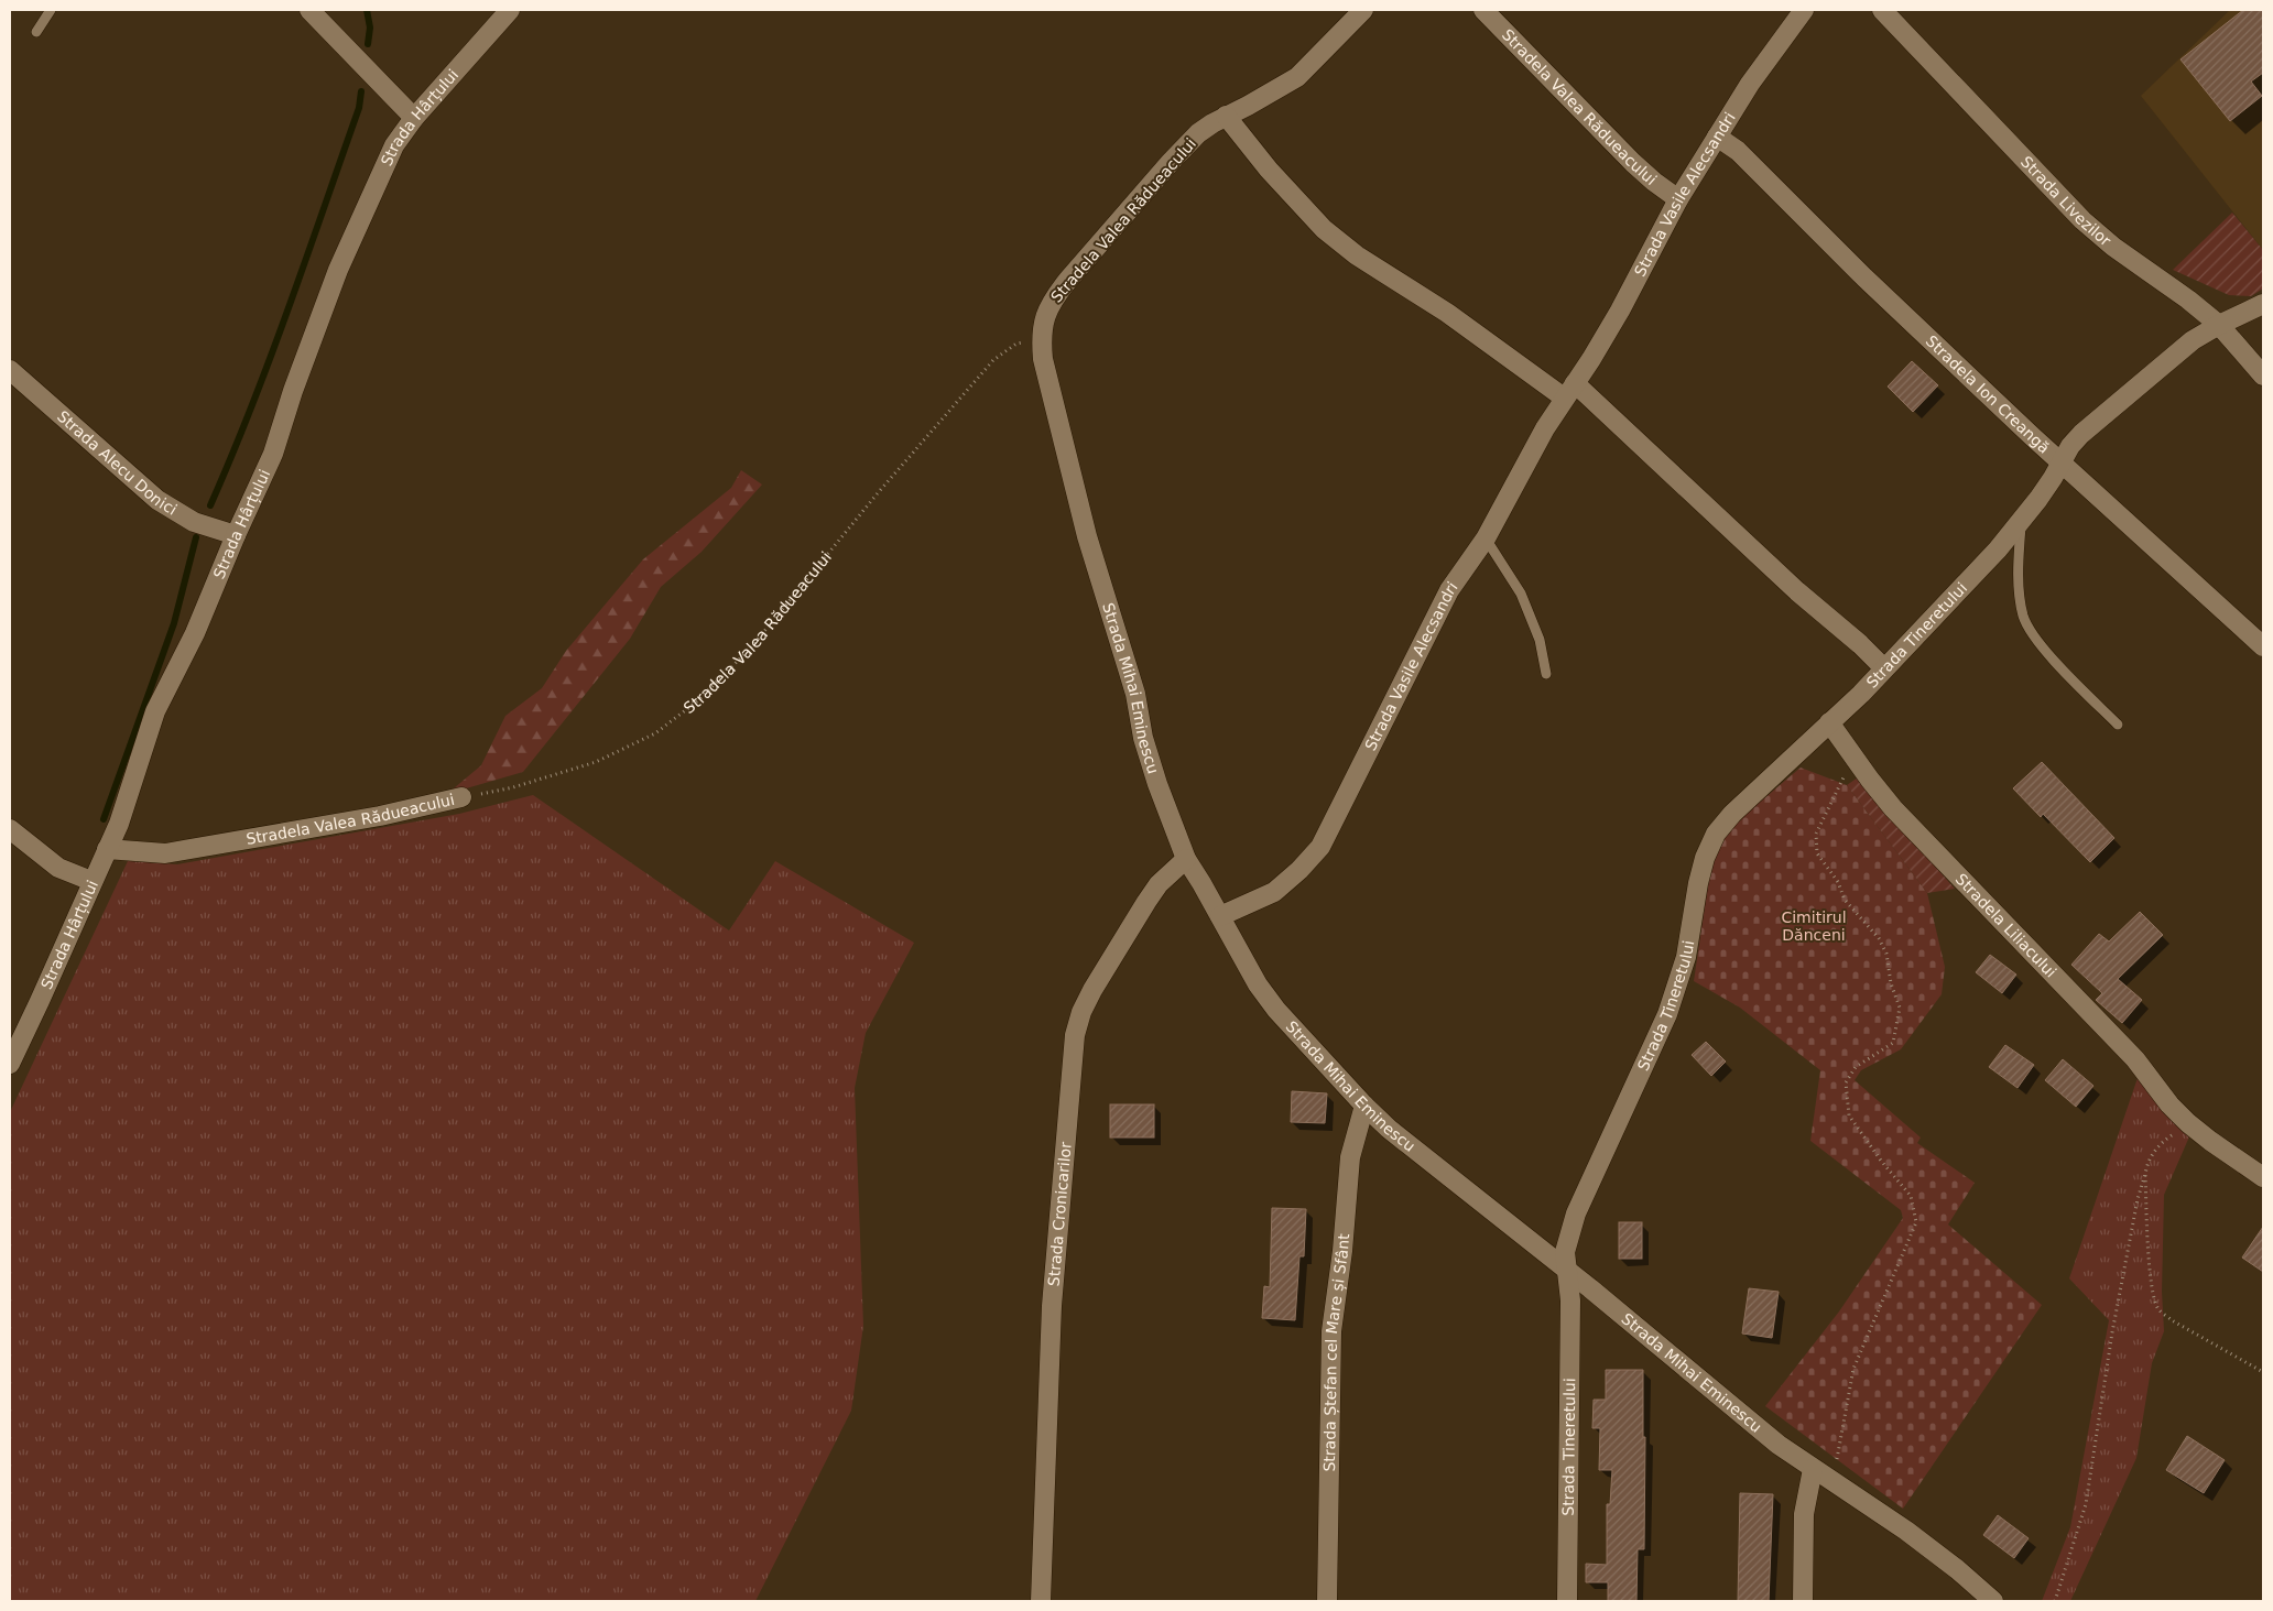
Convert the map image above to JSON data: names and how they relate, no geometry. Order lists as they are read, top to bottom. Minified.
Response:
{"streets":{"street":["Stradela Valea Rădueacului","Strada Hârțului","Strada Vasile Alecsandri","Strada Livezilor","Stradela Ion Creangă","Strada Alecu Donici","Strada Tineretului","Strada Mihai Eminescu","Stradela Liliacului","Strada Cronicarilor","Strada Ștefan cel Mare și Sfânt"]},"crossings":[["Stradela Valea Rădueacului","Strada Hârțului"],["Stradela Valea Rădueacului","Strada Vasile Alecsandri"],["Stradela Valea Rădueacului","Strada Mihai Eminescu"],["Strada Hârțului","Strada Alecu Donici"],["Strada Vasile Alecsandri","Stradela Ion Creangă"],["Strada Vasile Alecsandri","Strada Mihai Eminescu"],["Strada Livezilor","Strada Tineretului"],["Stradela Ion Creangă","Strada Tineretului"],["Strada Tineretului","Strada Mihai Eminescu"],["Strada Tineretului","Stradela Liliacului"],["Strada Mihai Eminescu","Strada Cronicarilor"],["Strada Mihai Eminescu","Strada Ștefan cel Mare și Sfânt"]],"parks":["Cimitirul Dănceni"]}
